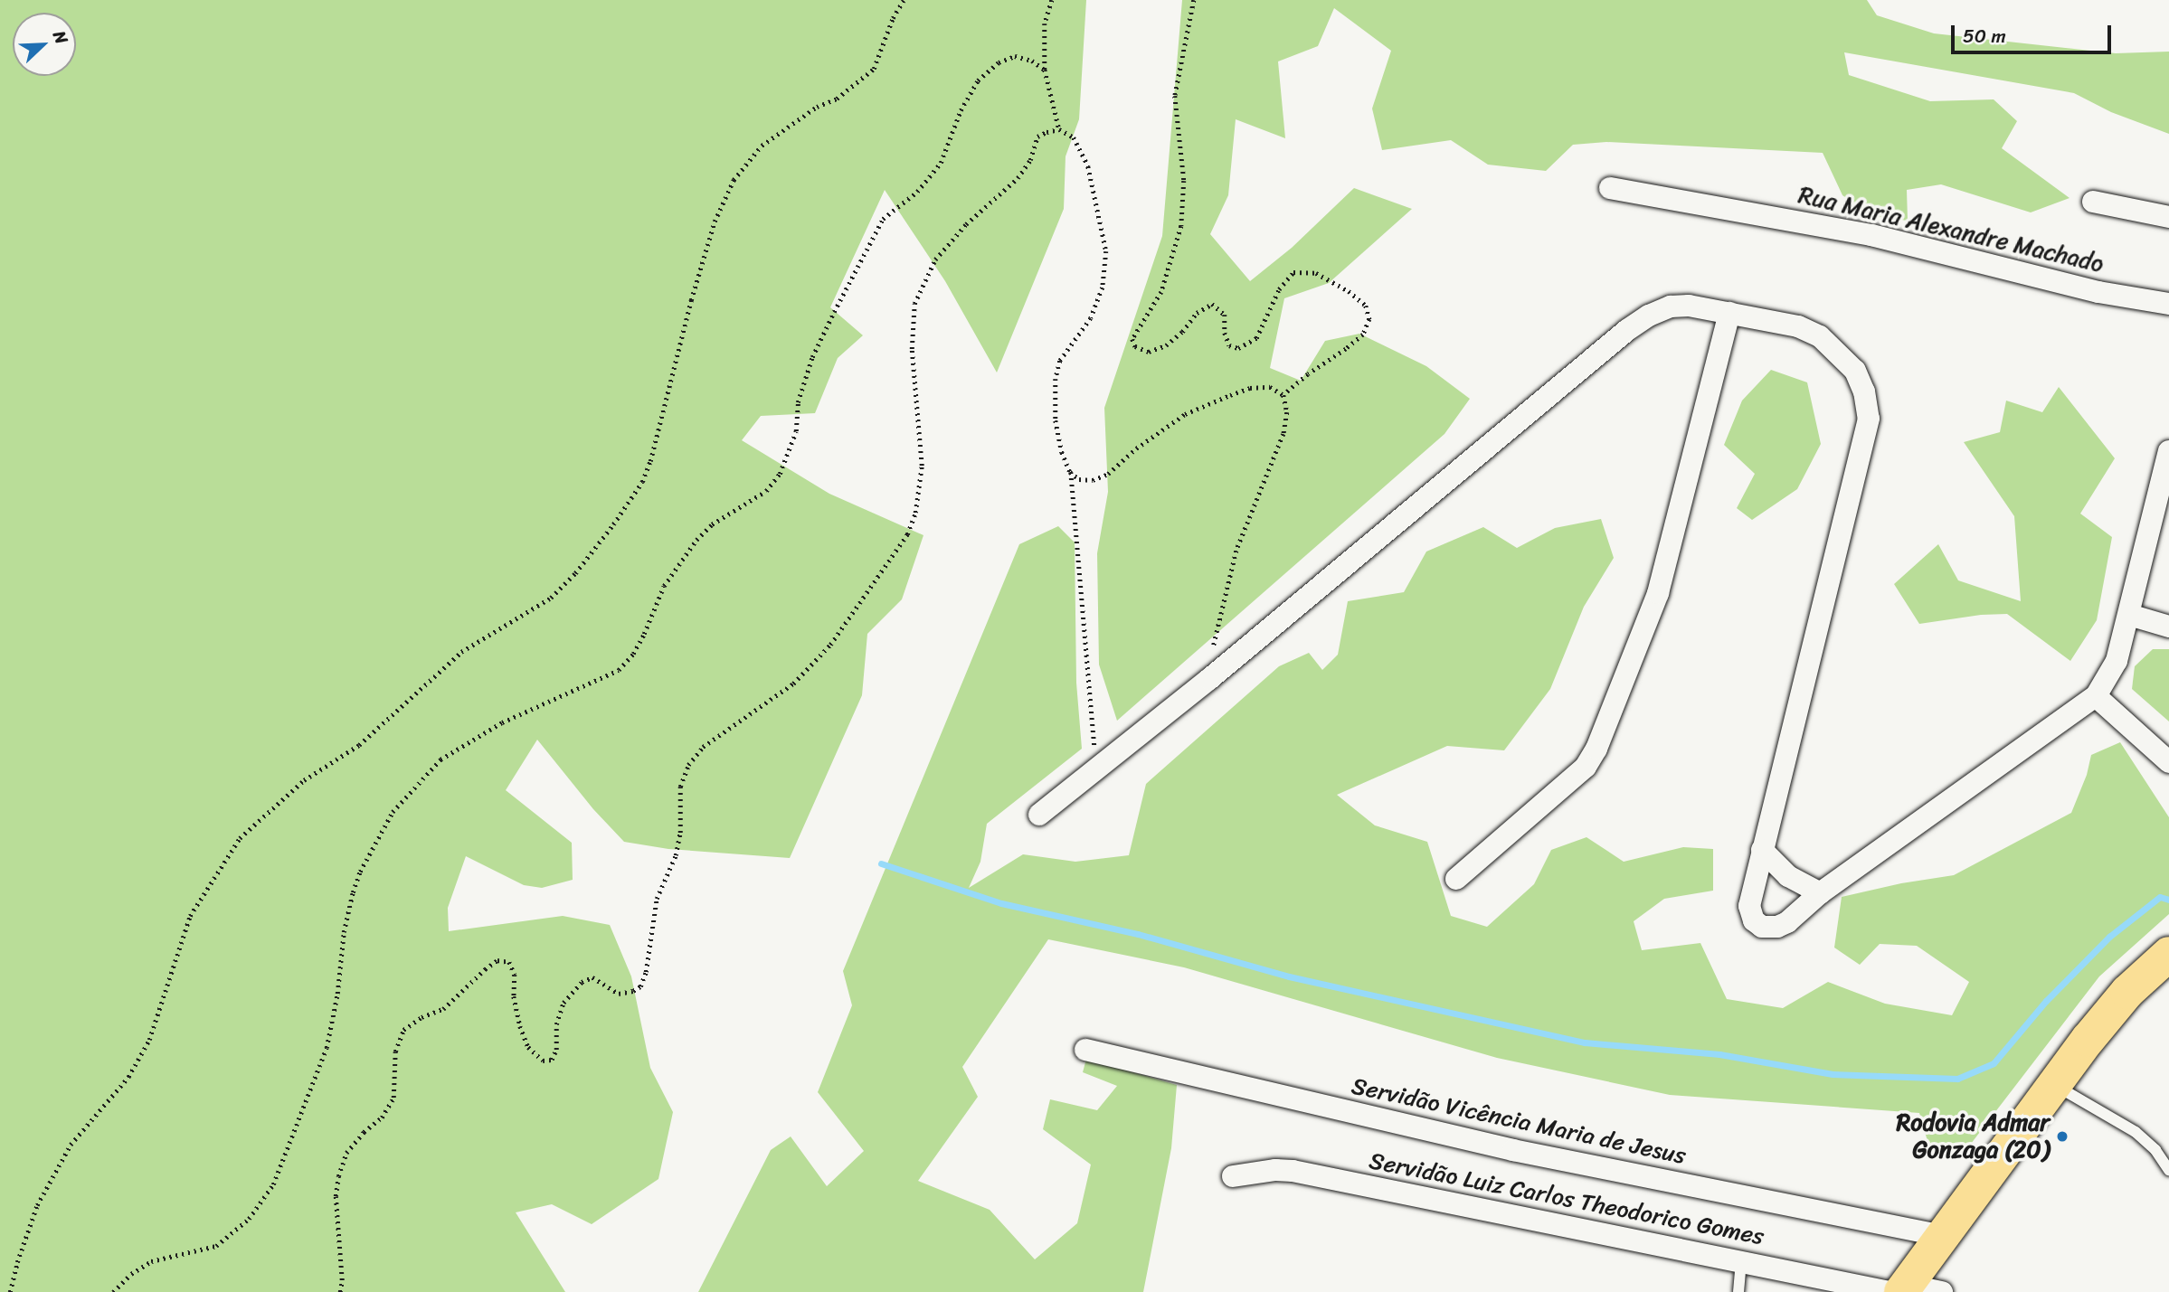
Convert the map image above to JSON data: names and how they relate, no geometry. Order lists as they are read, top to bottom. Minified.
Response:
{"streets":{"street":["Rua Maria Alexandre Machado","Servidão Vicência Maria de Jesus","Servidão Luiz Carlos Theodorico Gomes"]},"places":["Rodovia Admar Gonzaga (20)"],"scale_bar":"50 m","north":"top right"}
